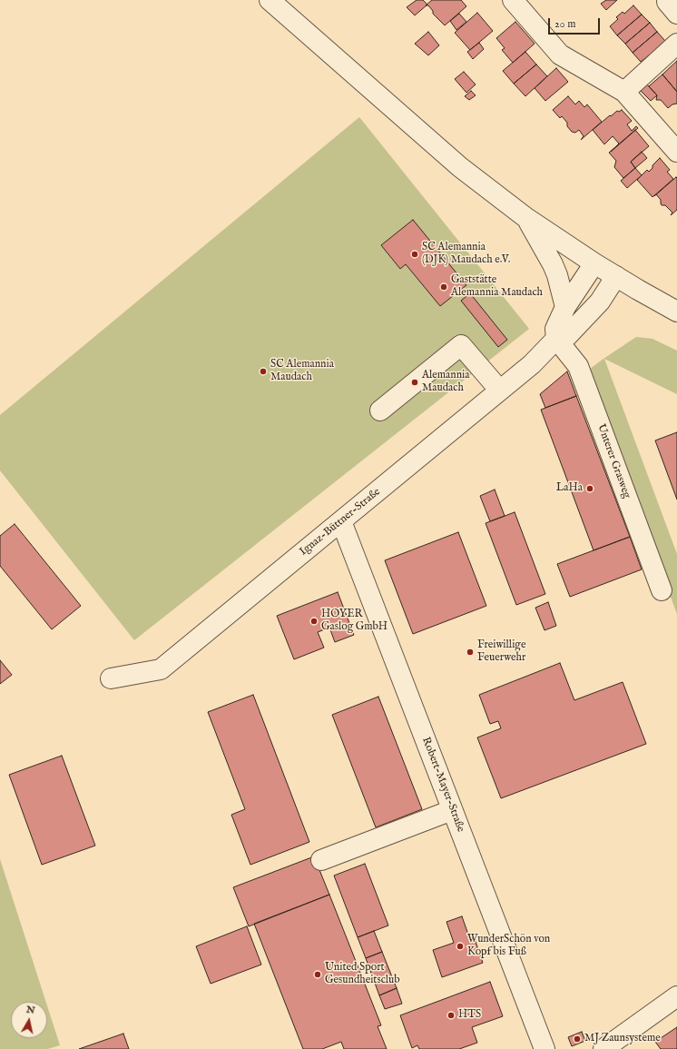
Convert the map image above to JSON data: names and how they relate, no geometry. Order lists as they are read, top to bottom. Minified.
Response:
{"streets":{"street":["Unterer Grasweg","Ignaz-Büttner-Straße","Robert-Mayer-Straße"]},"crossings":[["Unterer Grasweg","Ignaz-Büttner-Straße"],["Ignaz-Büttner-Straße","Robert-Mayer-Straße"]],"places":["SC Alemannia (DJK) Maudach e.V.","Gaststätte Alemannia Maudach","SC Alemannia Maudach","Alemannia Maudach","LaHa","HOYER Gaslog GmbH","Freiwillige Feuerwehr","WunderSchön von Kopf bis Fuß","United Sport Gesundheitsclub","HTS","MJ Zaunsysteme"],"scale_bar":"20 m","north":"top"}
